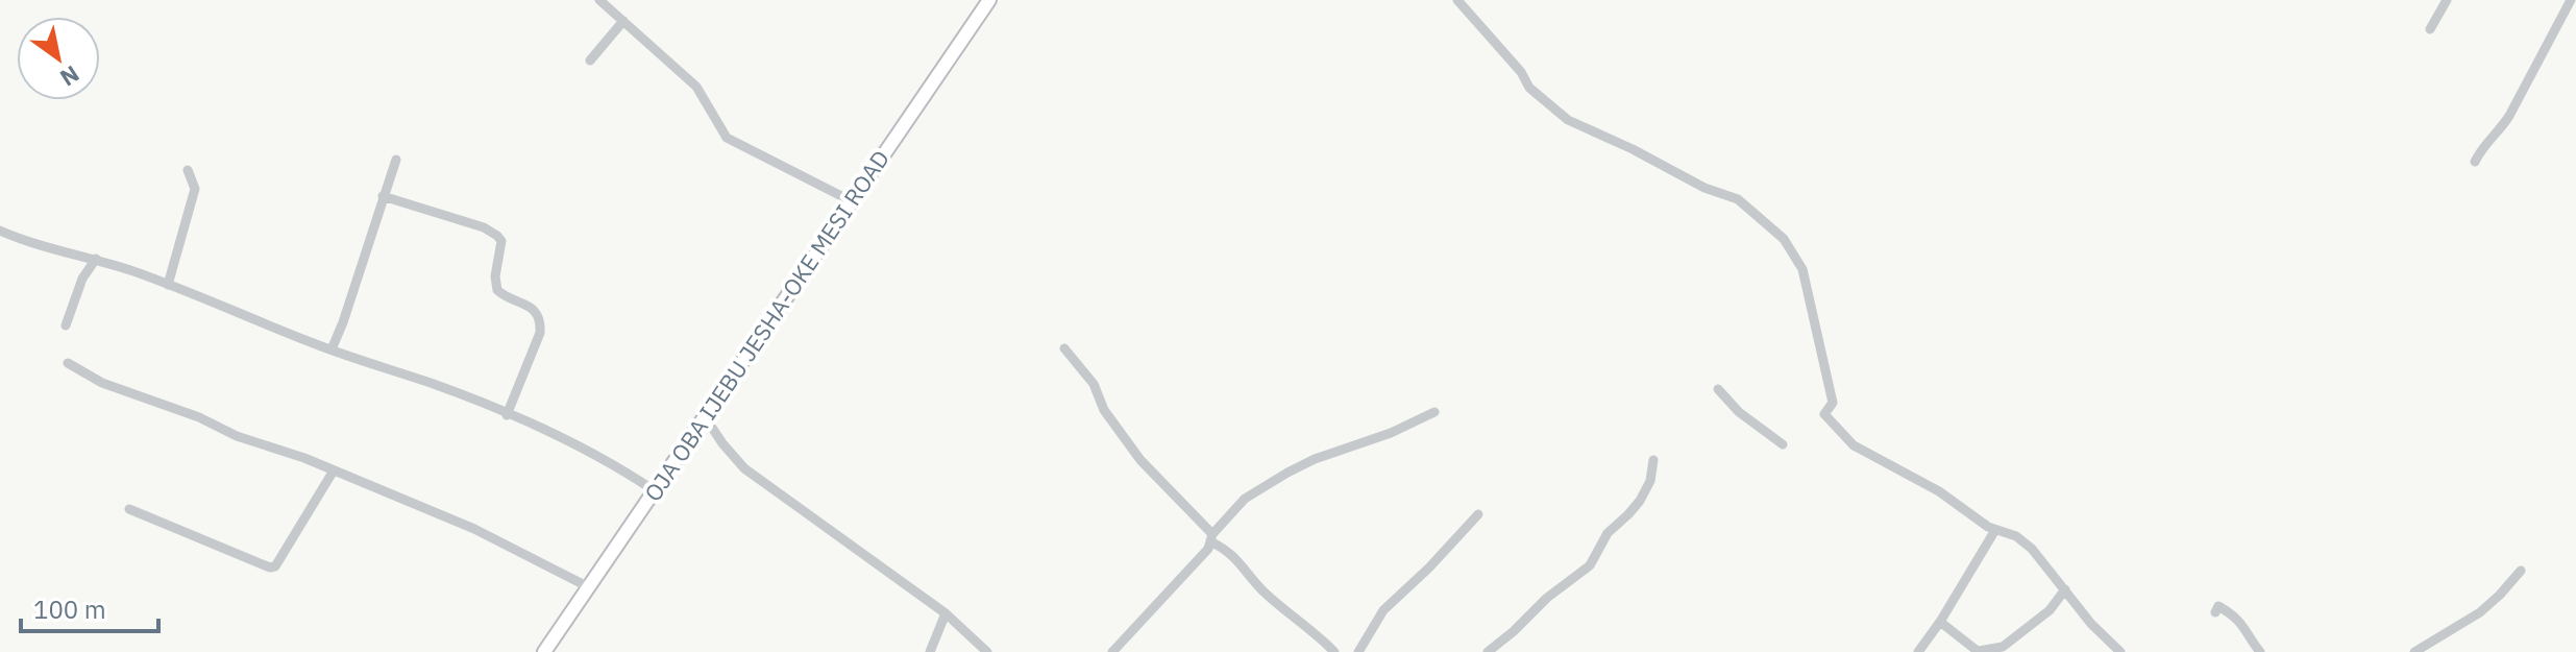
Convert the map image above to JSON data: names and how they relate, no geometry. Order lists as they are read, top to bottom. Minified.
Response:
{"streets":{"main road":["OJA OBA IJEBU JESHA-OKE MESI ROAD"]},"scale_bar":"100 m","north":"bottom right"}
